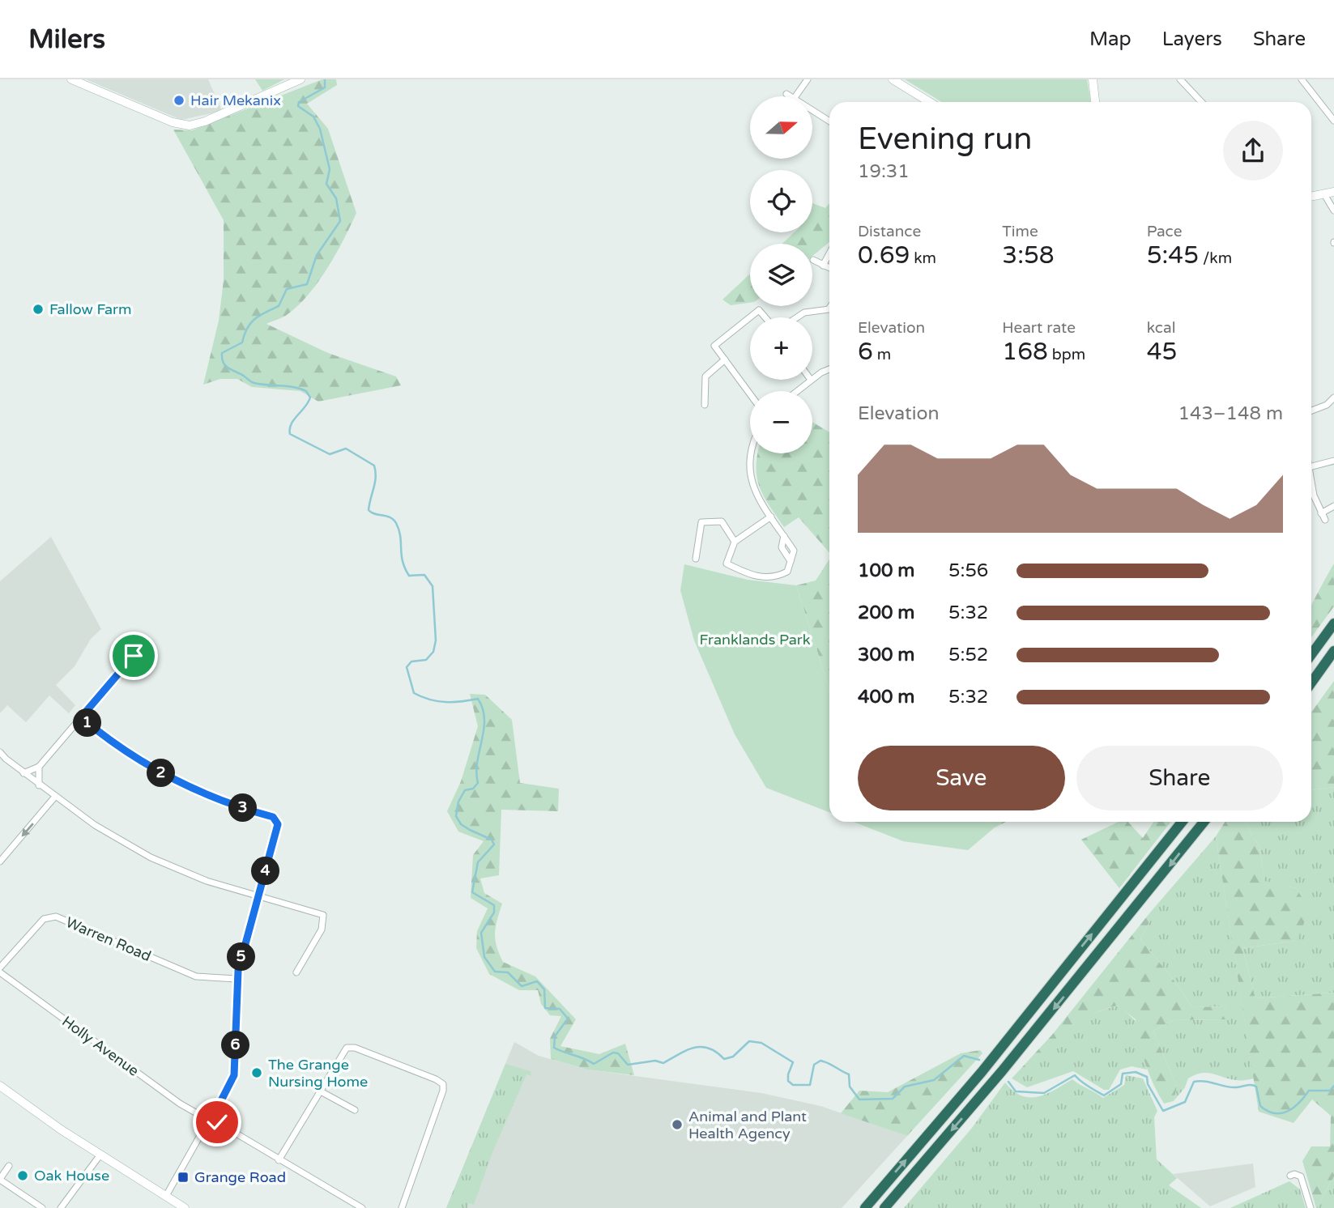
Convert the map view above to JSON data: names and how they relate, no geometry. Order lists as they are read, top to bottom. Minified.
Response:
{"streets":{"street":["Warren Road","Holly Avenue"]},"parks":["Franklands Park"],"places":{"other":["Hair Mekanix","Fallow Farm","The Grange Nursing Home","Animal and Plant Health Agency","Oak House"],"transit":["Grange Road"]},"north":"right","page":{"header":"Milers","nav":["Map","Layers","Share"],"map_buttons":["+","−"],"heading":["Evening run","19:31"],"stats":[["Distance","0.69 km"],["Time","3:58"],["Pace","5:45 /km"],["Elevation","6 m"],["Heart rate","168 bpm"],["kcal","45"]],"chart":["Elevation","143–148 m"],"list":[{"name":"100 m","note":"5:56"},{"name":"200 m","note":"5:32"},{"name":"300 m","note":"5:52"},{"name":"400 m","note":"5:32"}],"pins":["1","2","3","4","5","6"],"buttons":["Save","Share"]}}
